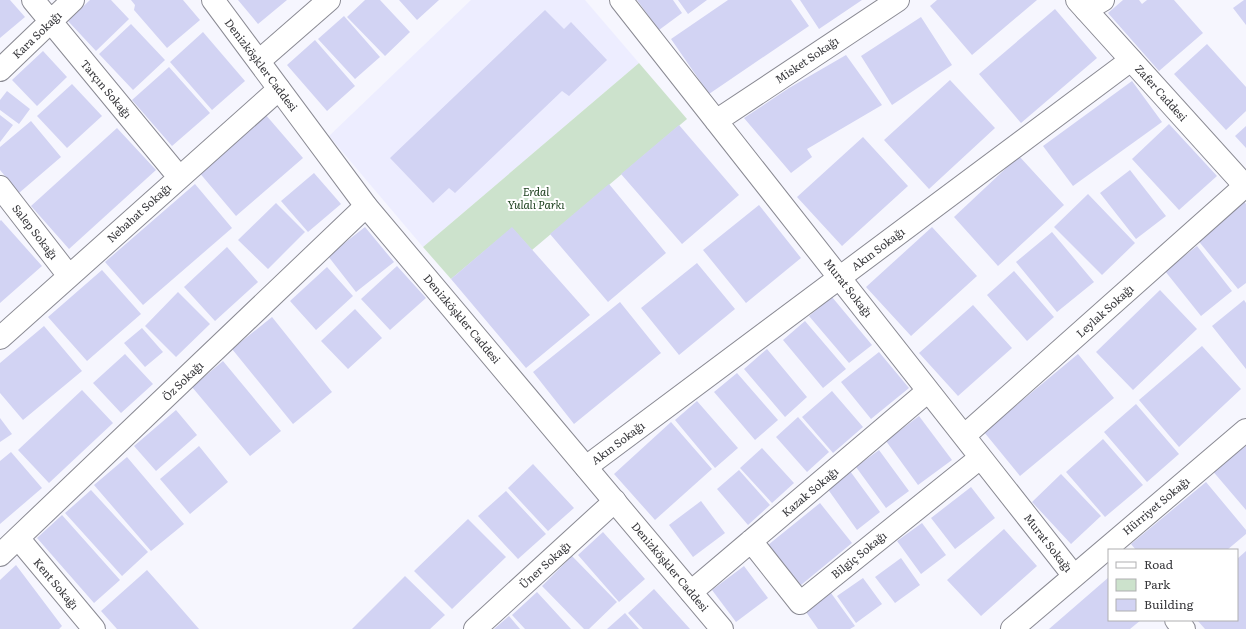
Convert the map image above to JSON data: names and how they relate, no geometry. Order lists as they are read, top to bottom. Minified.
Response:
{"streets":{"street":["Kara Sokağı","Misket Sokağı","Denizköşkler Caddesi","Tarçın Sokağı","Zafer Caddesi","Nebahat Sokağı","Salep Sokağı","Akın Sokağı","Murat Sokağı","Leylak Sokağı","Öz Sokağı","Kazak Sokağı","Hürriyet Sokağı","Bilgiç Sokağı","Üner Sokağı","Kent Sokağı"]},"crossings":[["Kara Sokağı","Tarçın Sokağı"],["Misket Sokağı","Murat Sokağı"],["Denizköşkler Caddesi","Nebahat Sokağı"],["Denizköşkler Caddesi","Akın Sokağı"],["Denizköşkler Caddesi","Öz Sokağı"],["Denizköşkler Caddesi","Kazak Sokağı"],["Denizköşkler Caddesi","Üner Sokağı"],["Tarçın Sokağı","Nebahat Sokağı"],["Zafer Caddesi","Akın Sokağı"],["Zafer Caddesi","Leylak Sokağı"],["Nebahat Sokağı","Salep Sokağı"],["Akın Sokağı","Murat Sokağı"],["Murat Sokağı","Leylak Sokağı"],["Murat Sokağı","Kazak Sokağı"],["Murat Sokağı","Hürriyet Sokağı"],["Murat Sokağı","Bilgiç Sokağı"],["Öz Sokağı","Kent Sokağı"],["Kazak Sokağı","Bilgiç Sokağı"]],"parks":["Erdal Yulalı Parkı"],"legend":["Road","Park","Building"]}
